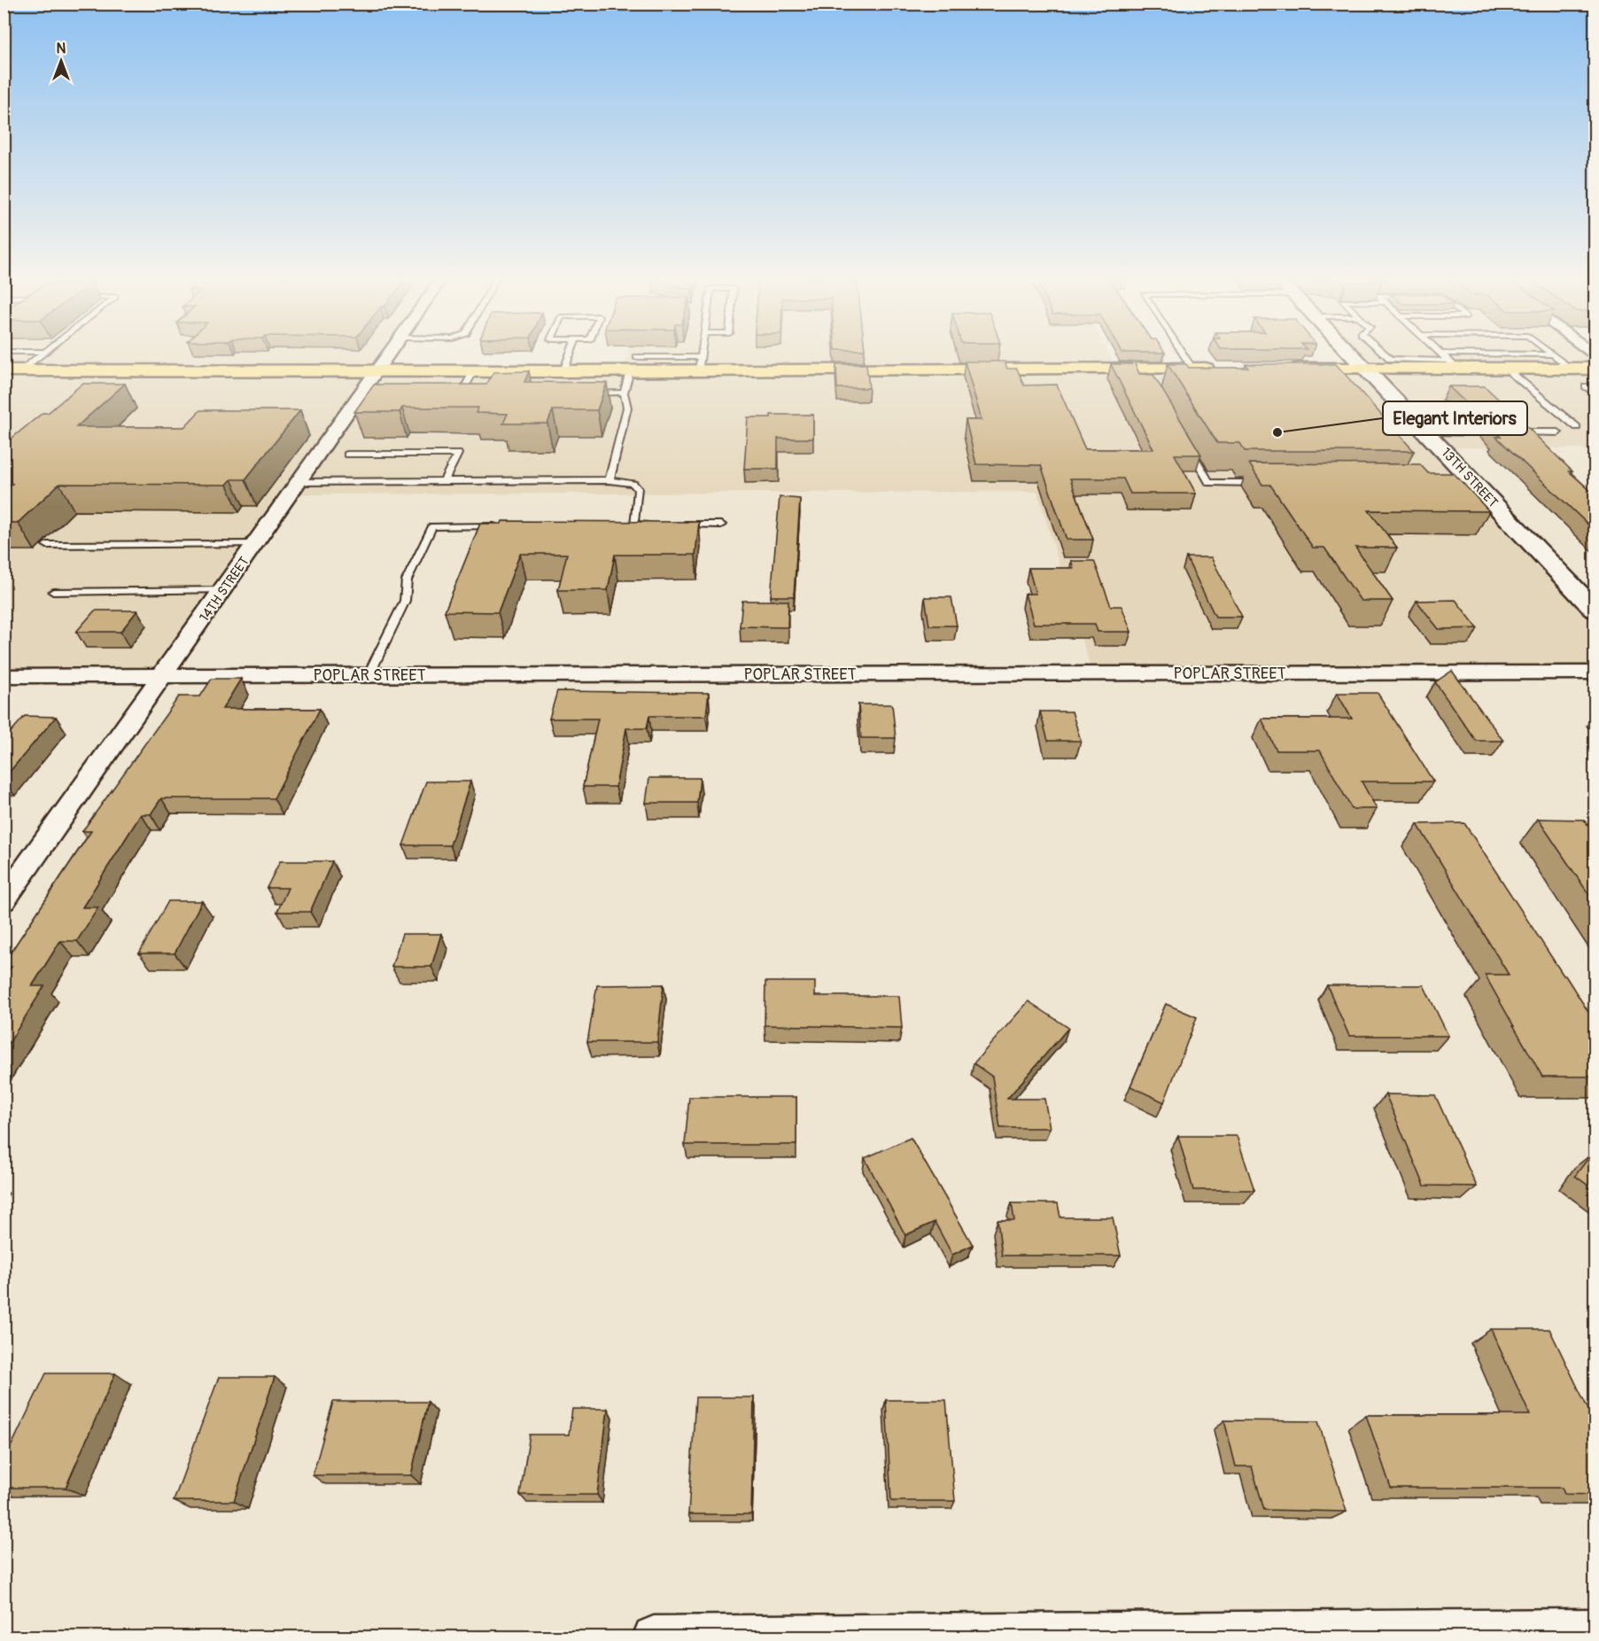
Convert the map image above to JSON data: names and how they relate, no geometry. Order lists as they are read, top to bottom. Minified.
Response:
{"streets":{"main road":["13TH STREET"],"street":["14TH STREET","POPLAR STREET"]},"crossings":[["14TH STREET","POPLAR STREET"]],"places":["Elegant Interiors"],"north":"top"}
